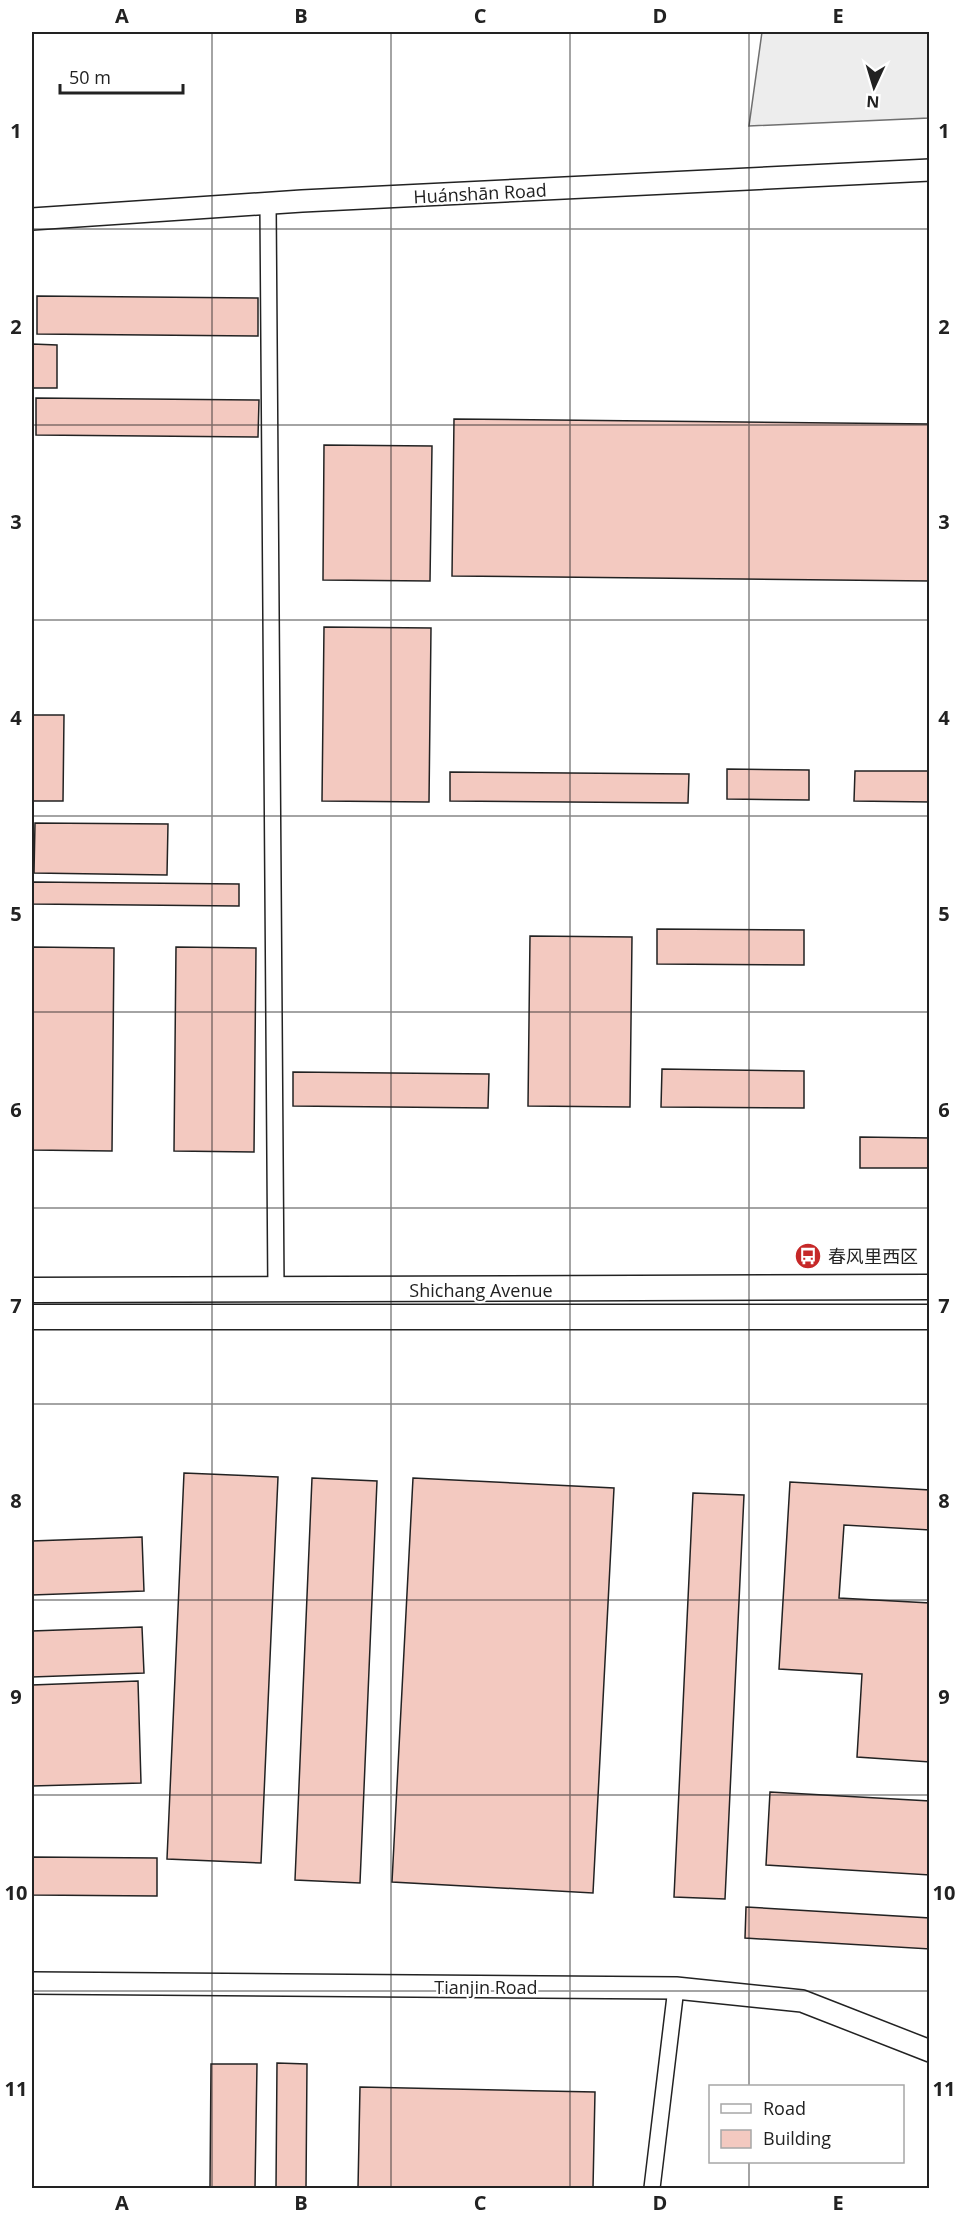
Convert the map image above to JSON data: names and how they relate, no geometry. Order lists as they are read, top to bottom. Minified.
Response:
{"streets":{"main road":["Huánshān Road","Shichang Avenue","Tianjin Road"]},"places":{"bus stop":["春风里西区"]},"legend":["Road","Building"],"scale_bar":"50 m","north":"bottom","grid":{"columns":["A","B","C","D","E"],"rows":["1","2","3","4","5","6","7","8","9","10","11"]}}
